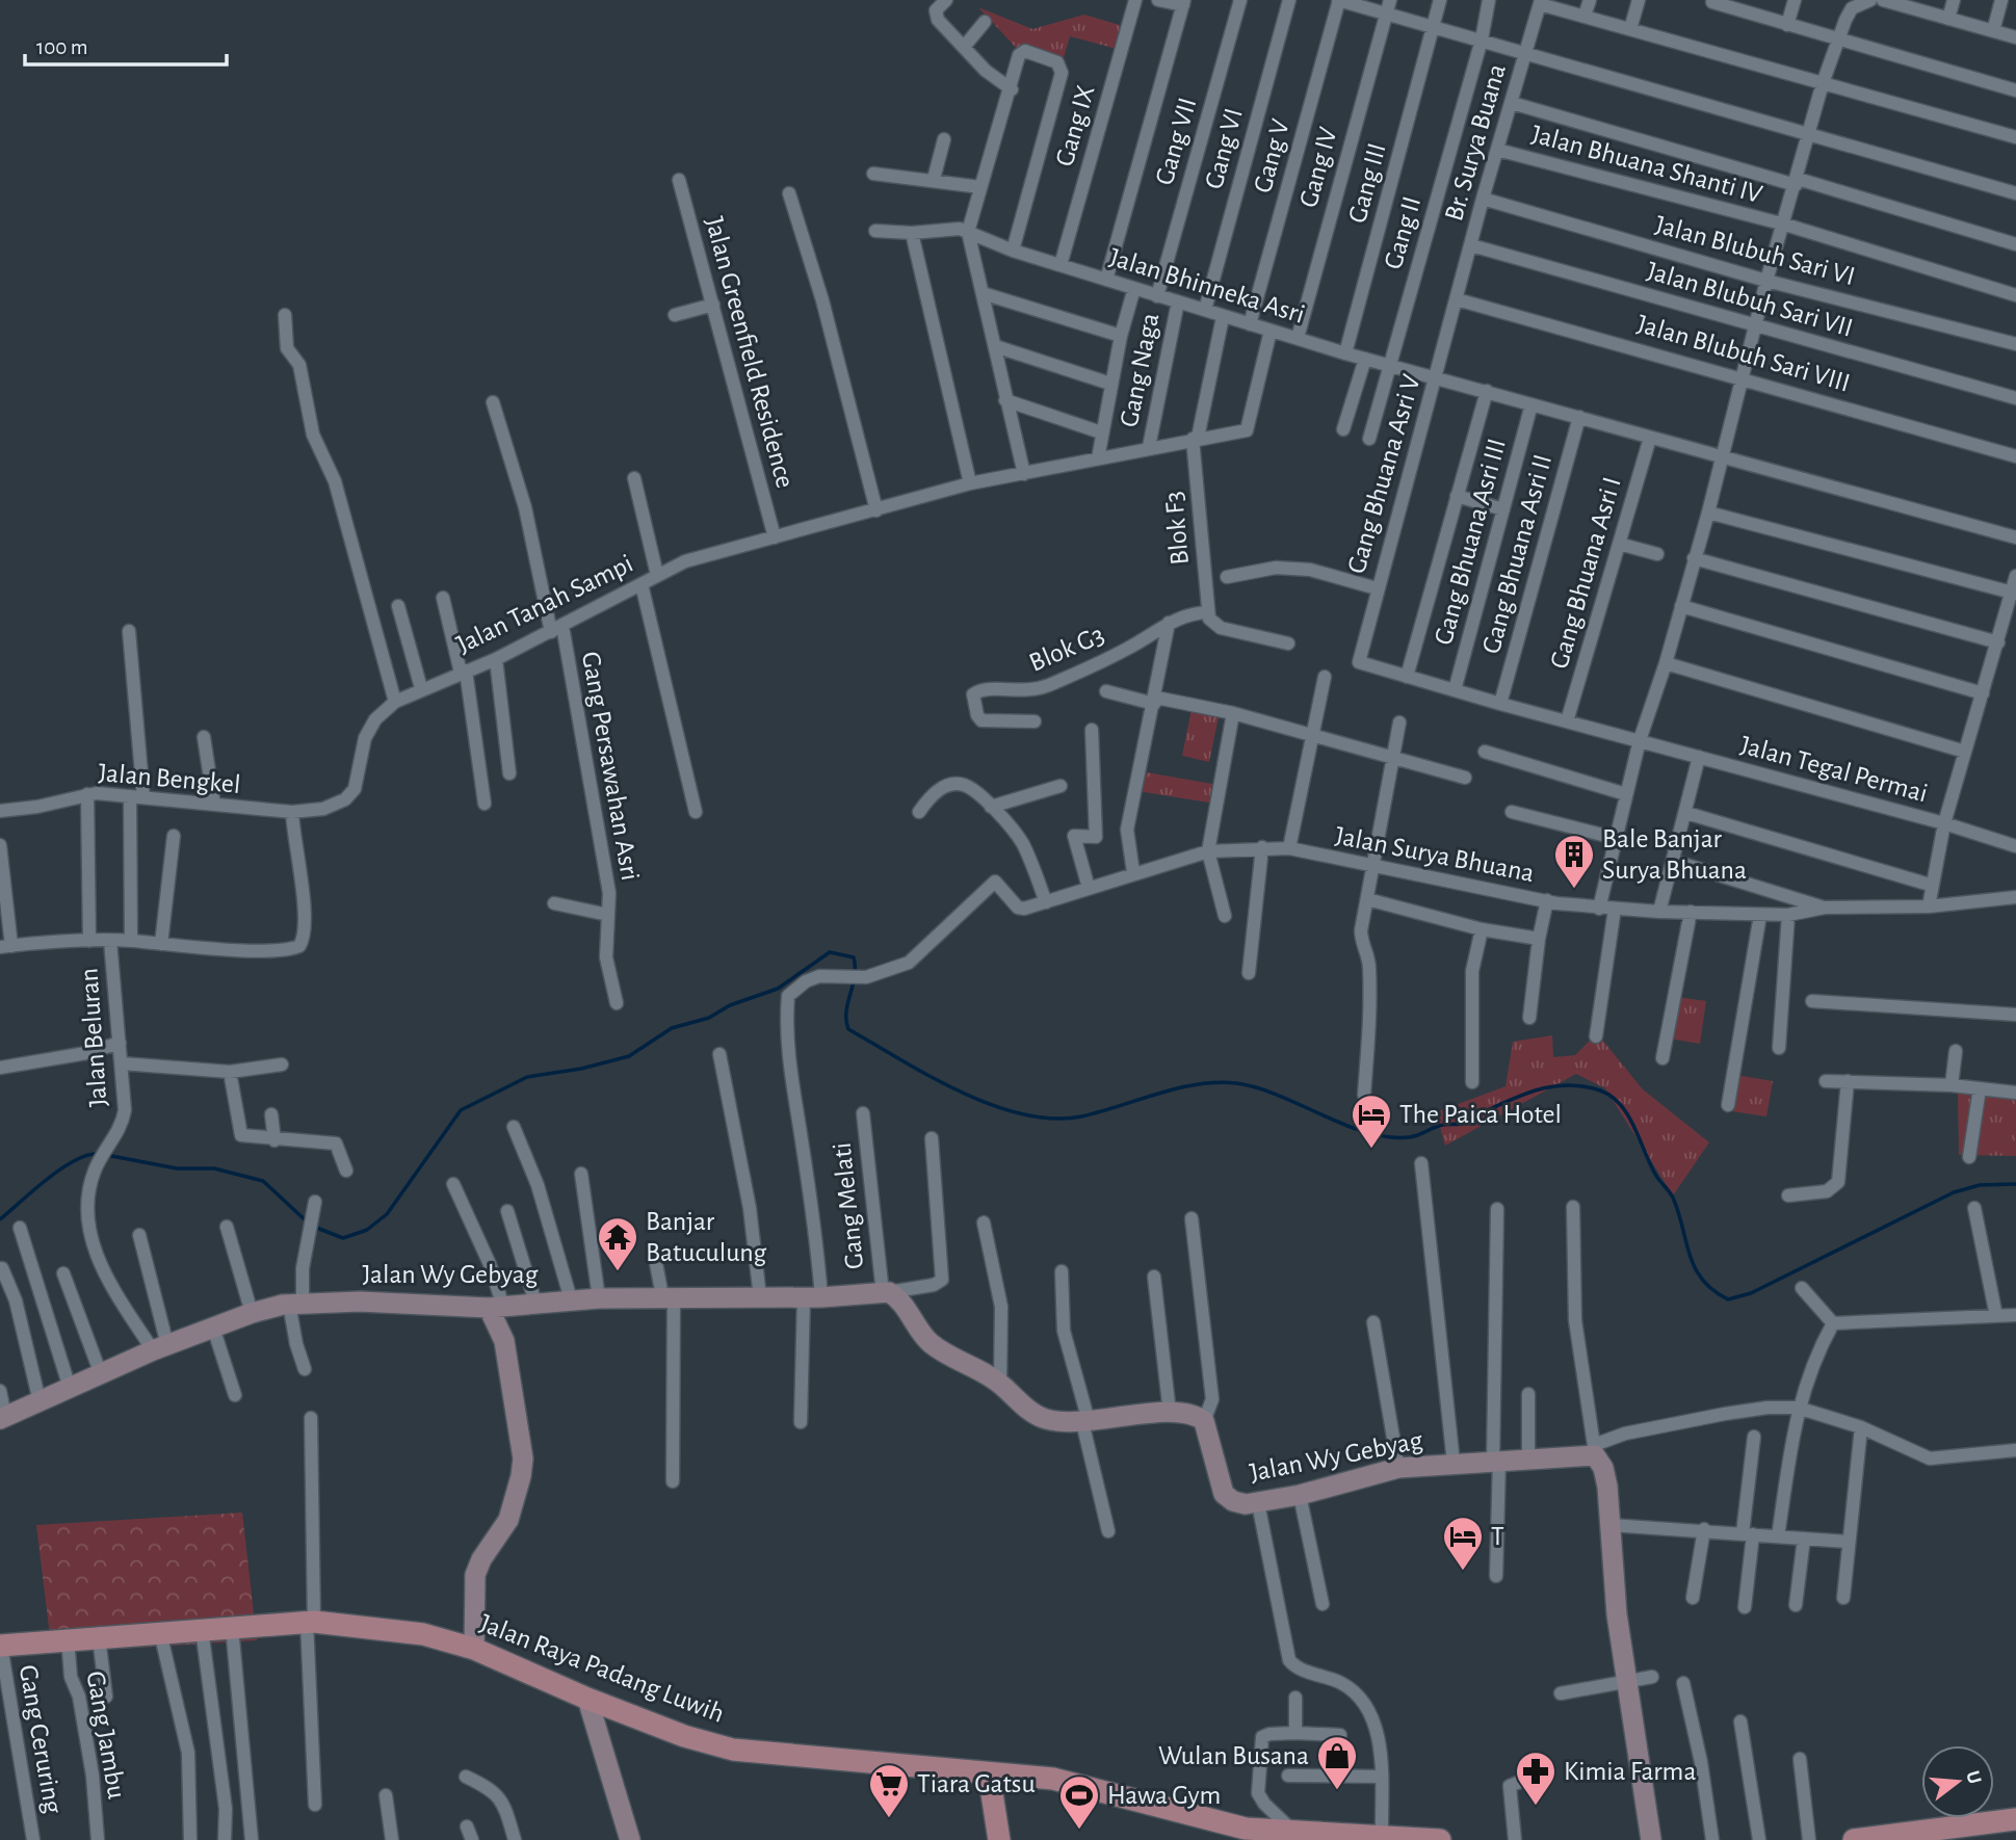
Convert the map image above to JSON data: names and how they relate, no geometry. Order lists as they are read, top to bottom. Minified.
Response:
{"streets":{"main road":["Jalan Raya Padang Luwih"],"street":["Gang IX","Gang VII","Br. Surya Buana","Gang VI","Gang V","Jalan Bhuana Shanti IV","Gang IV","Gang III","Gang II","Jalan Blubuh Sari VI","Jalan Bhinneka Asri","Jalan Blubuh Sari VII","Jalan Greenfield Residence","Jalan Blubuh Sari VIII","Gang Naga","Gang Bhuana Asri V","Blok F3","Gang Bhuana Asri III","Gang Bhuana Asri II","Gang Bhuana Asri I","Jalan Tanah Sampi","Blok G3","Gang Persawahan Asri","Jalan Tegal Permai","Jalan Bengkel","Jalan Surya Bhuana","Jalan Beluran","Gang Melati","Jalan Wy Gebyag","Gang Jambu","Gang Ceruring"]},"crossings":[["Gang IX","Jalan Bhinneka Asri"],["Gang VII","Jalan Bhinneka Asri"],["Br. Surya Buana","Jalan Bhuana Shanti IV"],["Br. Surya Buana","Jalan Blubuh Sari VI"],["Br. Surya Buana","Jalan Blubuh Sari VII"],["Br. Surya Buana","Jalan Blubuh Sari VIII"],["Br. Surya Buana","Gang Bhuana Asri V"],["Gang VI","Jalan Bhinneka Asri"],["Gang V","Jalan Bhinneka Asri"],["Gang IV","Jalan Bhinneka Asri"],["Gang III","Jalan Bhinneka Asri"],["Gang II","Jalan Bhinneka Asri"],["Jalan Bhinneka Asri","Gang Naga"],["Jalan Bhinneka Asri","Gang Bhuana Asri V"],["Jalan Bhinneka Asri","Blok F3"],["Jalan Bhinneka Asri","Gang Bhuana Asri III"],["Jalan Bhinneka Asri","Gang Bhuana Asri II"],["Jalan Bhinneka Asri","Gang Bhuana Asri I"],["Jalan Bhinneka Asri","Jalan Tanah Sampi"],["Jalan Greenfield Residence","Jalan Tanah Sampi"],["Jalan Blubuh Sari VIII","Gang Bhuana Asri V"],["Gang Naga","Jalan Tanah Sampi"],["Gang Bhuana Asri V","Jalan Tegal Permai"],["Blok F3","Jalan Tanah Sampi"],["Blok F3","Blok G3"],["Gang Bhuana Asri III","Jalan Tegal Permai"],["Gang Bhuana Asri II","Jalan Tegal Permai"],["Gang Bhuana Asri I","Jalan Tegal Permai"],["Jalan Tanah Sampi","Gang Persawahan Asri"],["Jalan Tanah Sampi","Jalan Bengkel"],["Jalan Surya Bhuana","Jalan Wy Gebyag"],["Jalan Beluran","Jalan Wy Gebyag"],["Gang Melati","Jalan Wy Gebyag"],["Jalan Raya Padang Luwih","Gang Jambu"],["Jalan Raya Padang Luwih","Gang Ceruring"]],"places":{"building":["Bale Banjar Surya Bhuana"],"hotel":["The Paica Hotel","T"],"temple":["Banjar Batuculung"],"shop":["Wulan Busana"],"pharmacy":["Kimia Farma"],"supermarket":["Tiara Gatsu"],"sports":["Hawa Gym"]},"scale_bar":"100 m","north":"right"}
